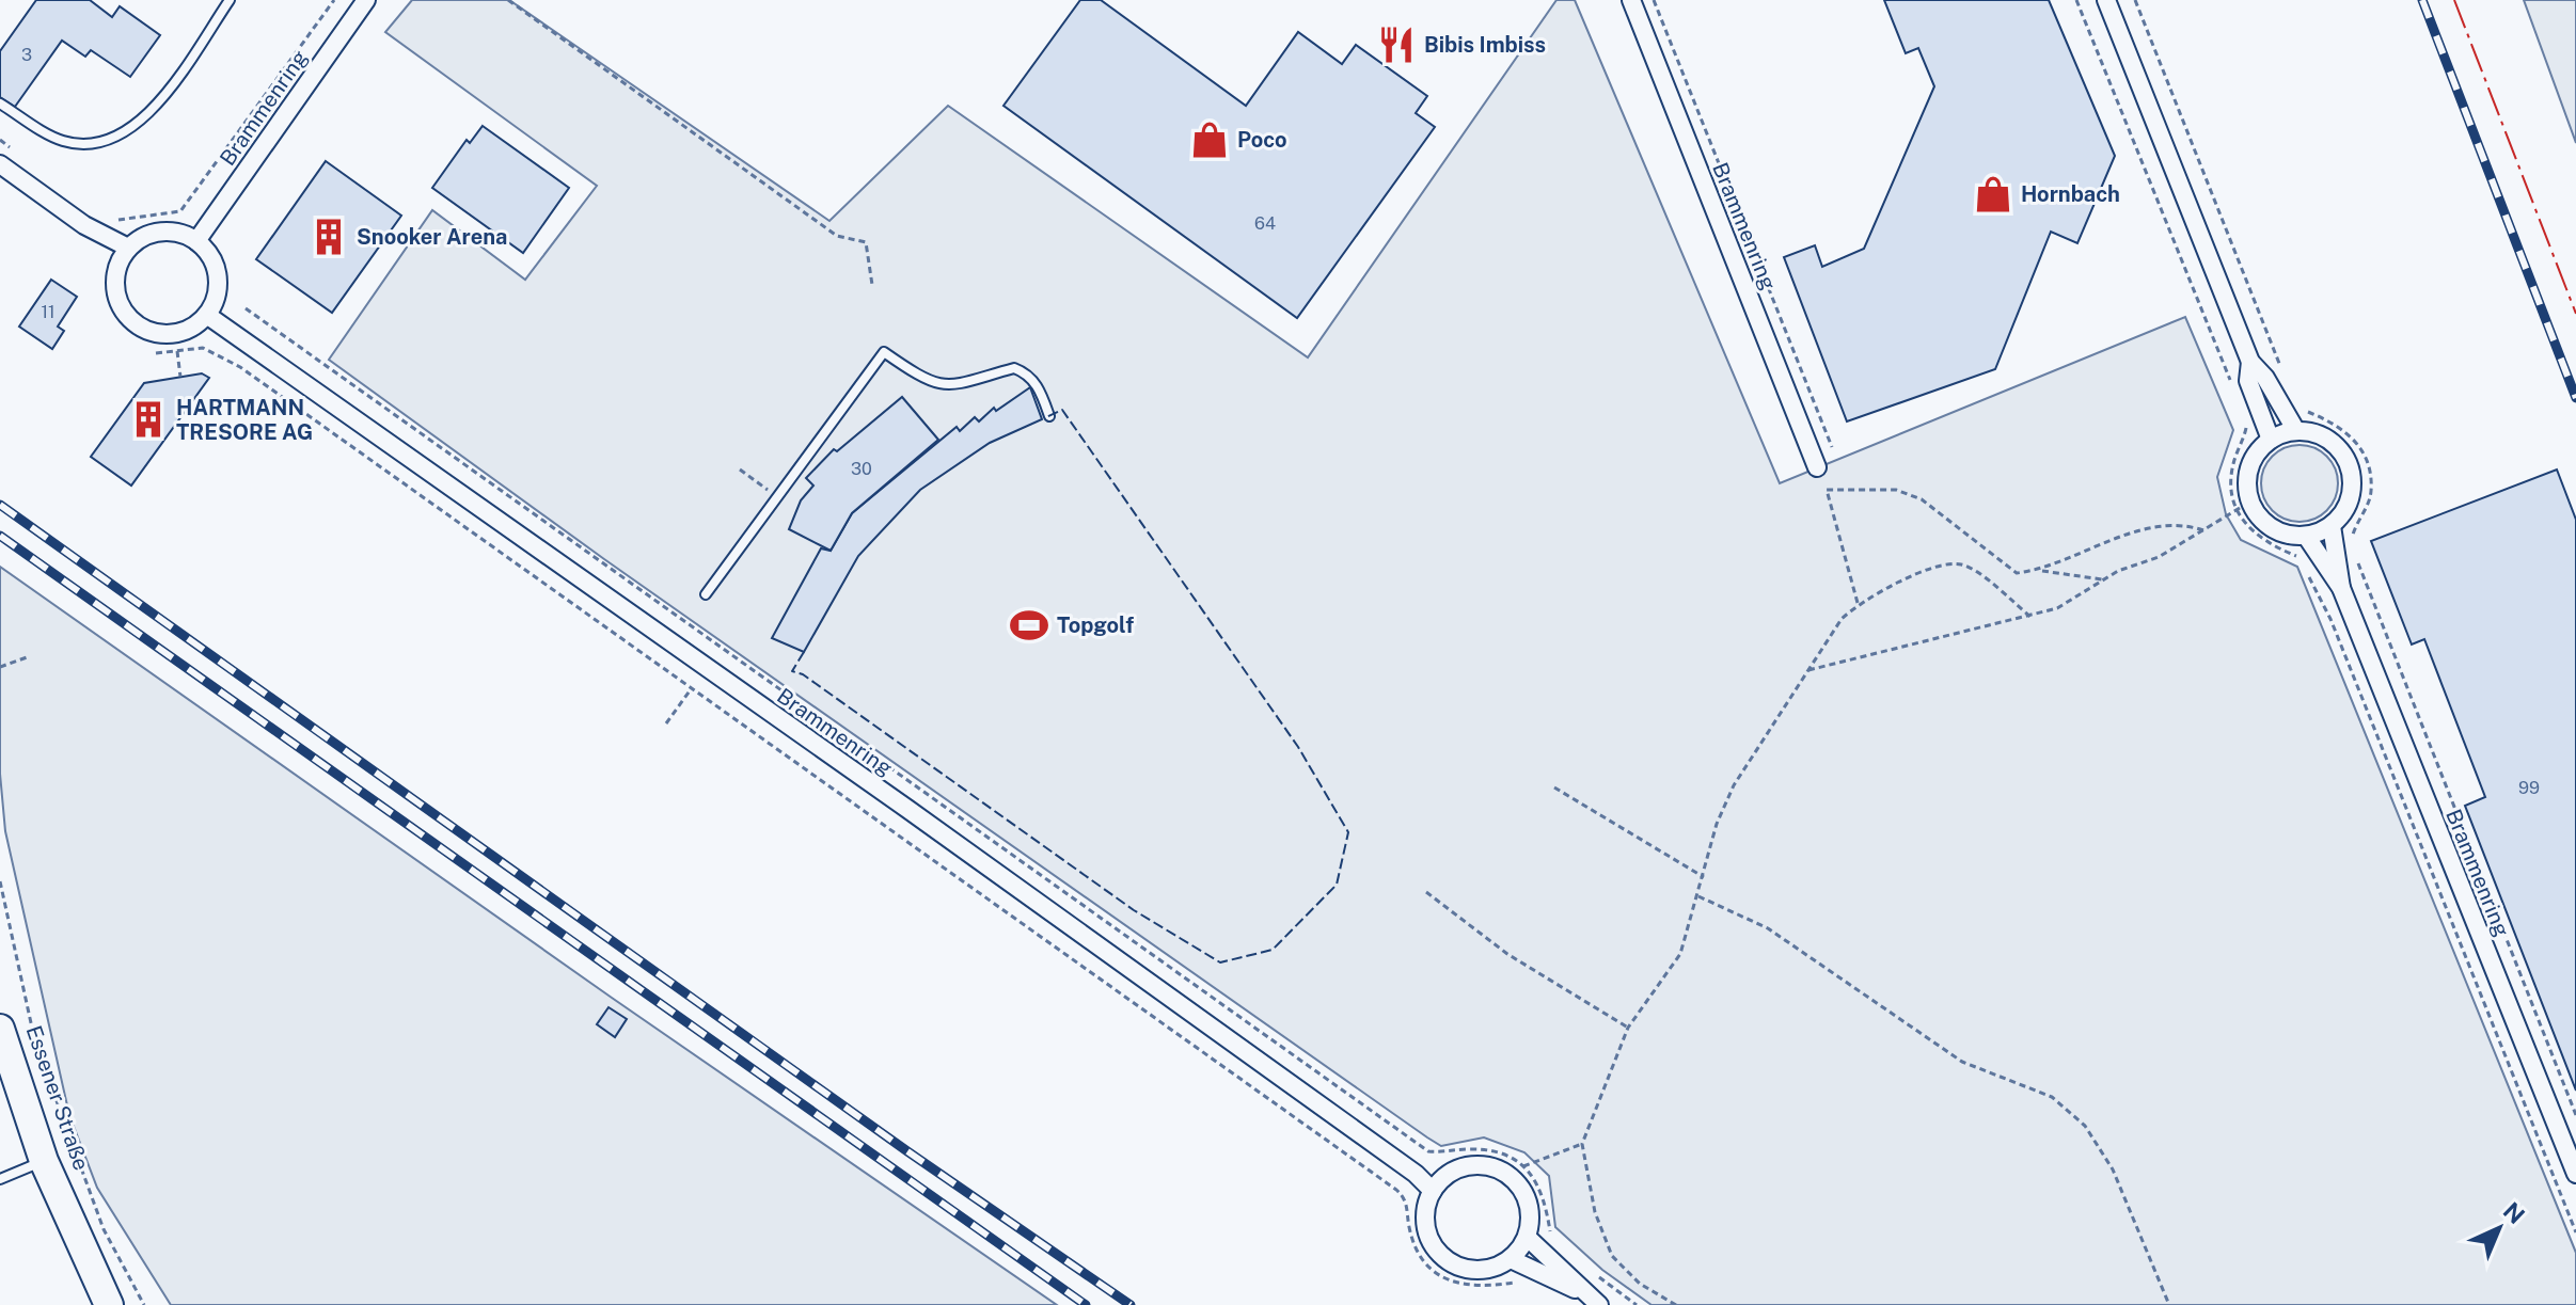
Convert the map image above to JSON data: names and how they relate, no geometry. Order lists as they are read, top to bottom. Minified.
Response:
{"streets":{"main road":["Essener Straße"],"street":["Brammenring"]},"places":{"restaurant":["Bibis Imbiss"],"shop":["Poco","Hornbach"],"building":["Snooker Arena","HARTMANN TRESORE AG"],"sports":["Topgolf"]},"house_numbers":["3","64","11","30","99"],"north":"top right"}
